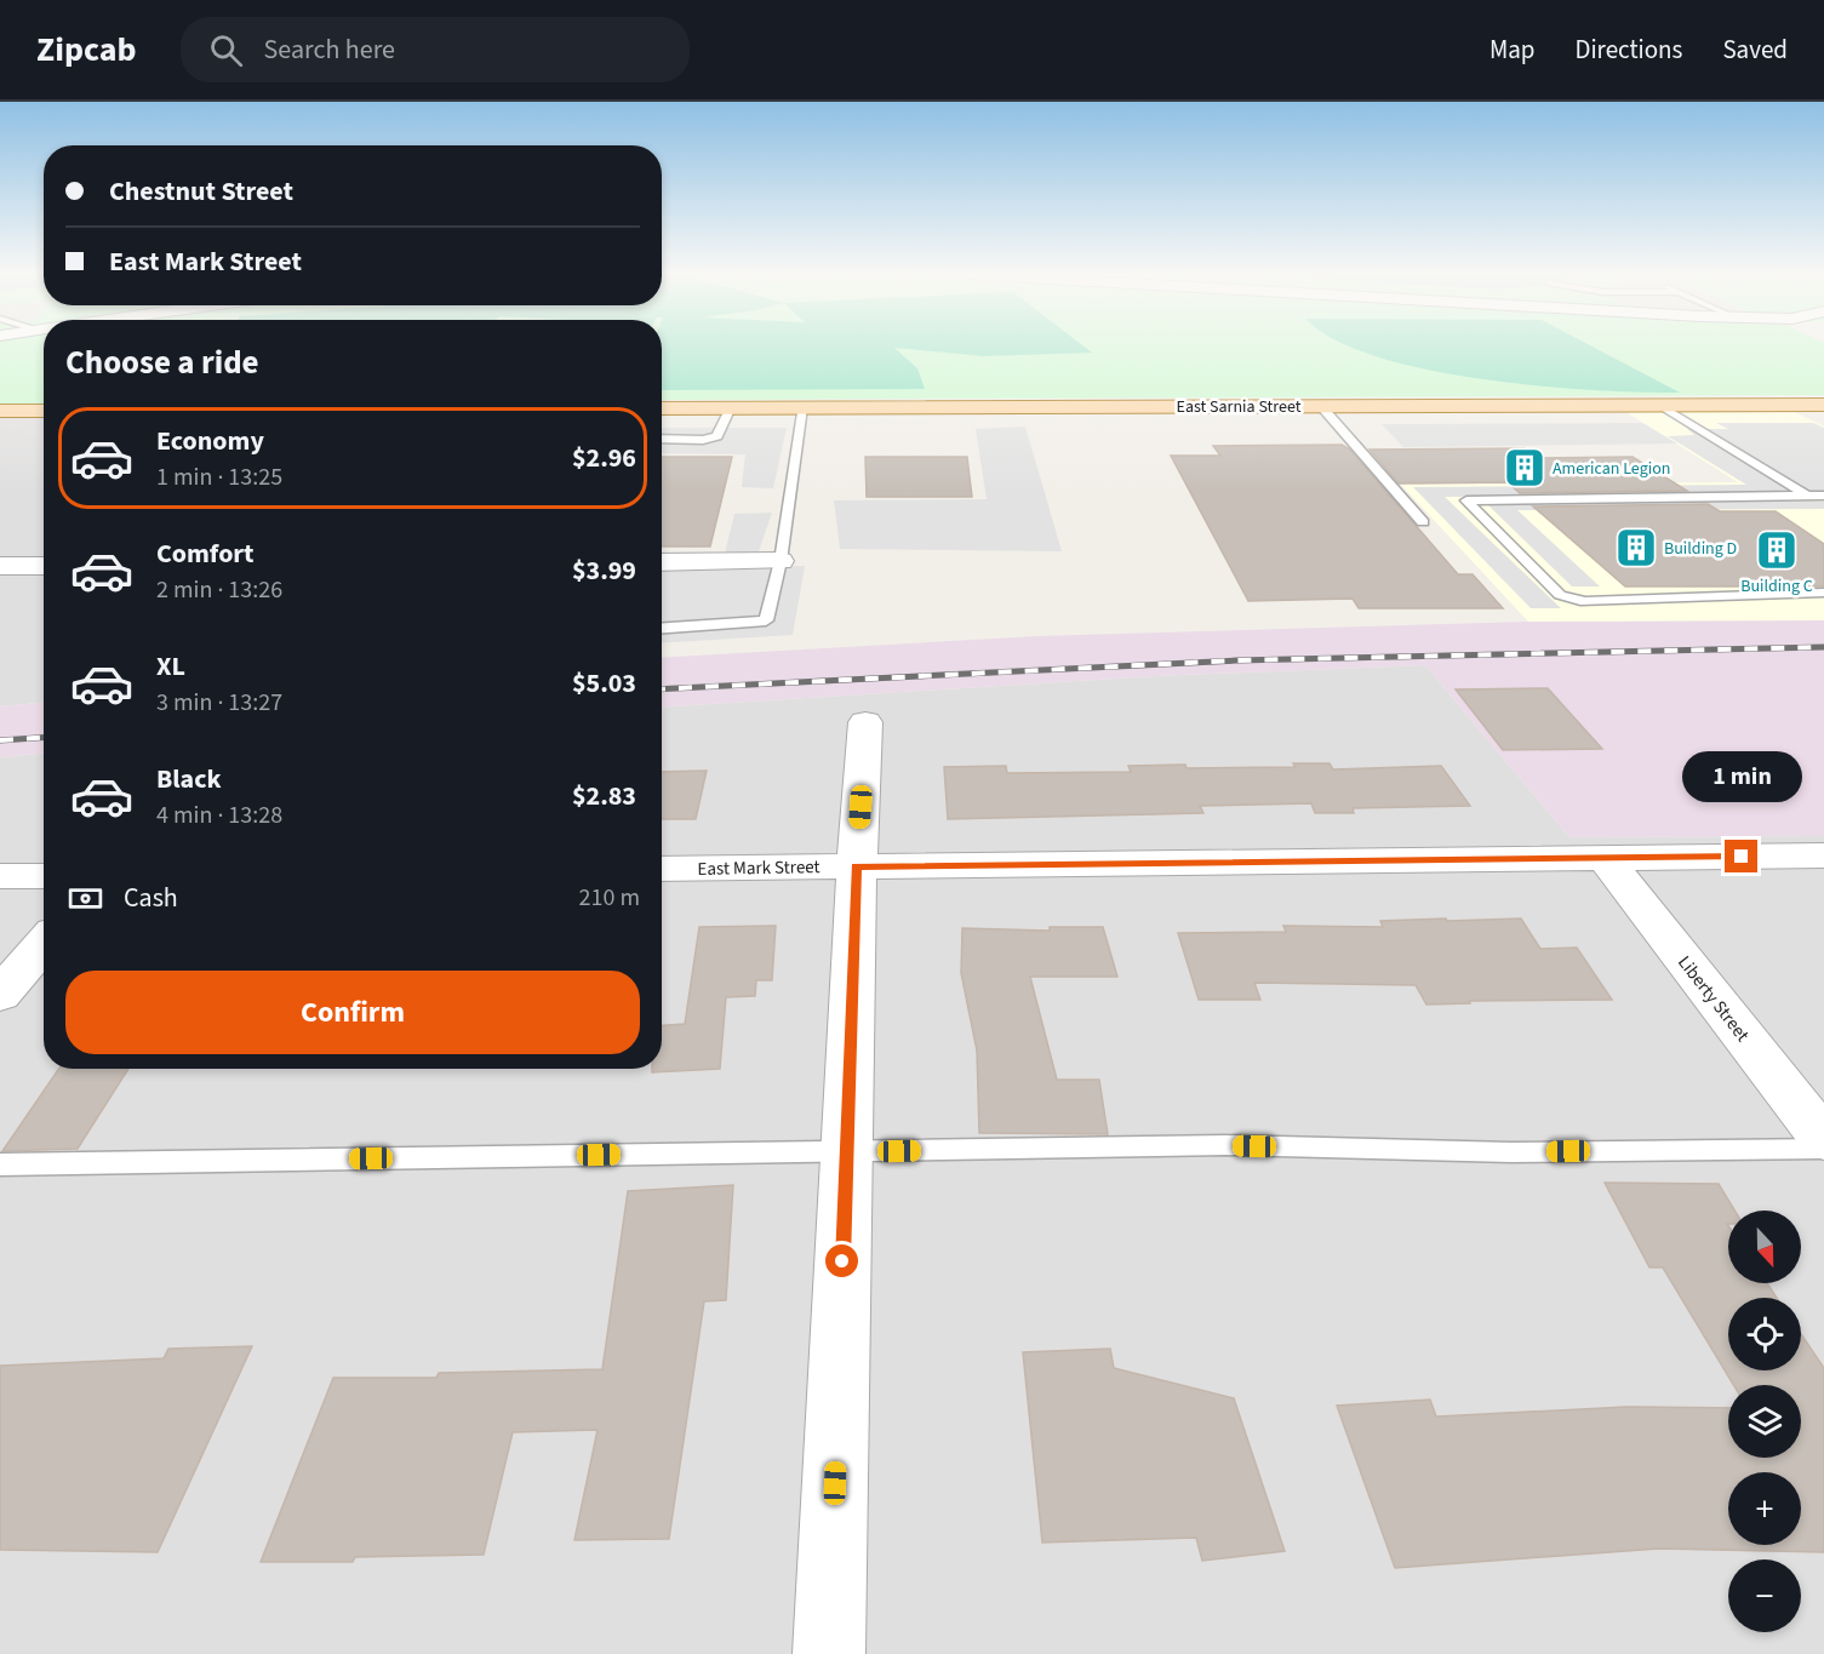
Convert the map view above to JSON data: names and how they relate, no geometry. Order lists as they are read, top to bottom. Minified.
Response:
{"streets":{"main road":["East Sarnia Street"],"street":["East Mark Street","Liberty Street"]},"crossings":[["East Mark Street","Liberty Street"]],"places":{"building":["American Legion","Building D","Building C"]},"north":"bottom","page":{"header":"Zipcab","search":"Search here","nav":["Map","Directions","Saved"],"banner":["Chestnut Street","East Mark Street"],"heading":"Choose a ride","list":[{"name":"Economy","note":"1 min · 13:25","value":"$2.96"},{"name":"Comfort","note":"2 min · 13:26","value":"$3.99"},{"name":"XL","note":"3 min · 13:27","value":"$5.03"},{"name":"Black","note":"4 min · 13:28","value":"$2.83"}],"bubble":"1 min","pay":["Cash","210 m"],"buttons":"Confirm","map_buttons":["+","−"]}}
